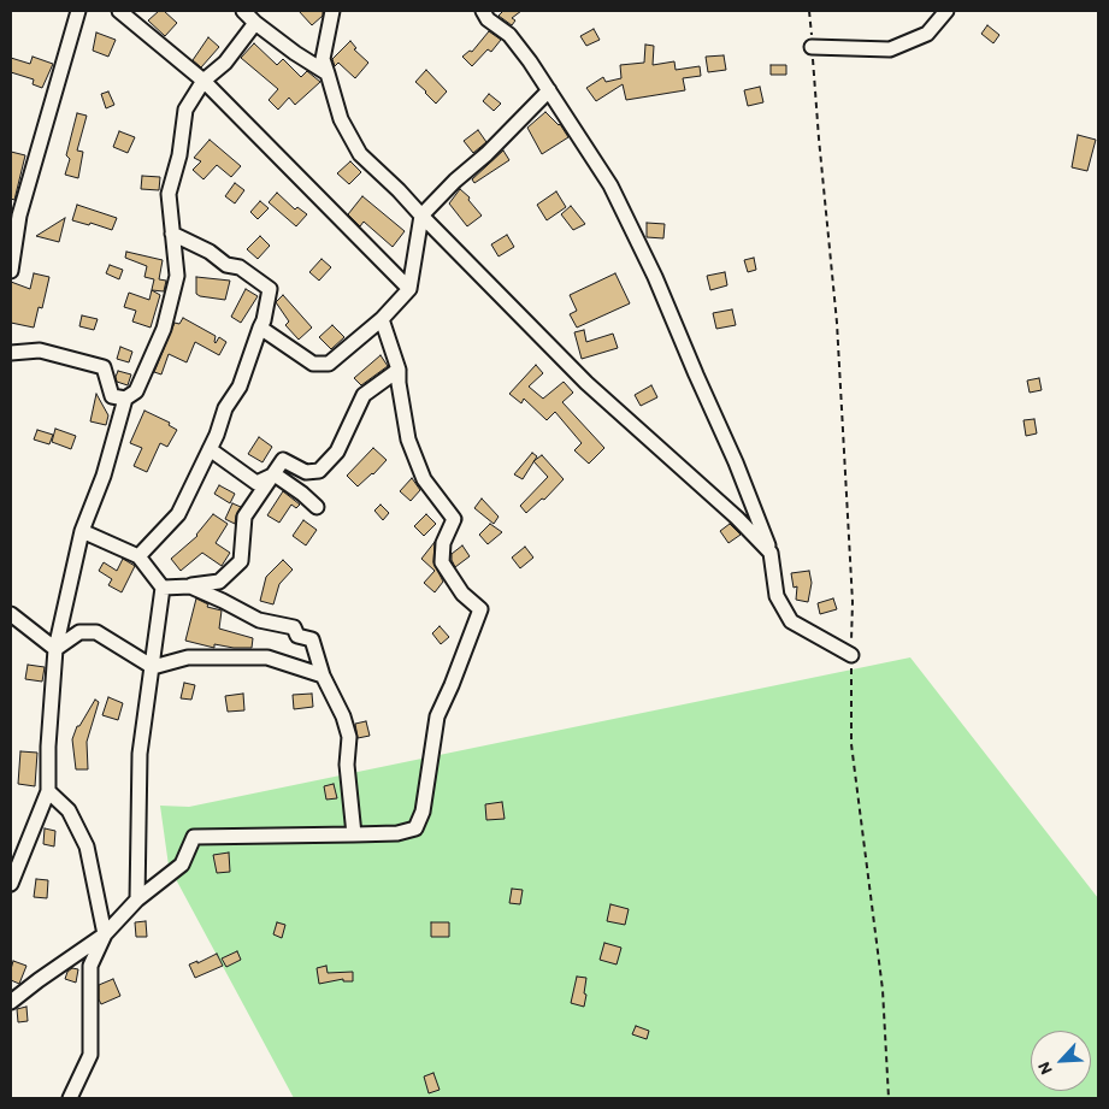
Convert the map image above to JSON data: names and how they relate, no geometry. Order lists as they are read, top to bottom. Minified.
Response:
{"north":"bottom left"}
